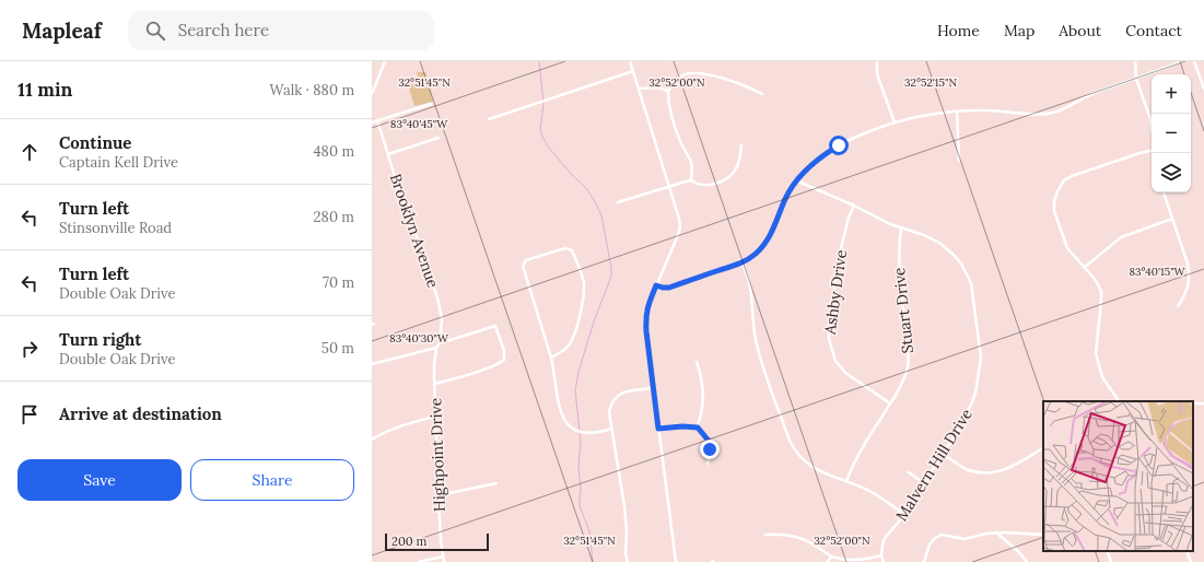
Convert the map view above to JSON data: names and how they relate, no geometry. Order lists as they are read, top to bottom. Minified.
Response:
{"streets":{"street":["Brooklyn Avenue","Ashby Drive","Stuart Drive","Highpoint Drive","Malvern Hill Drive"]},"crossings":[["Ashby Drive","Stuart Drive"],["Ashby Drive","Malvern Hill Drive"],["Stuart Drive","Malvern Hill Drive"]],"scale_bar":"200 m","page":{"header":"Mapleaf","search":"Search here","nav":["Home","Map","About","Contact"],"heading":["11 min","Walk · 880 m"],"map_buttons":["+","−"],"list":[["Continue","Captain Kell Drive","480 m"],["Turn left","Stinsonville Road","280 m"],["Turn left","Double Oak Drive","70 m"],["Turn right","Double Oak Drive","50 m"],"Arrive at destination"],"buttons":["Save","Share"],"scale":"200 m"},"coordinates":["32°51'45\"N","32°52'00\"N","32°52'15\"N","83°40'45\"W","83°40'15\"W","83°40'30\"W"]}
